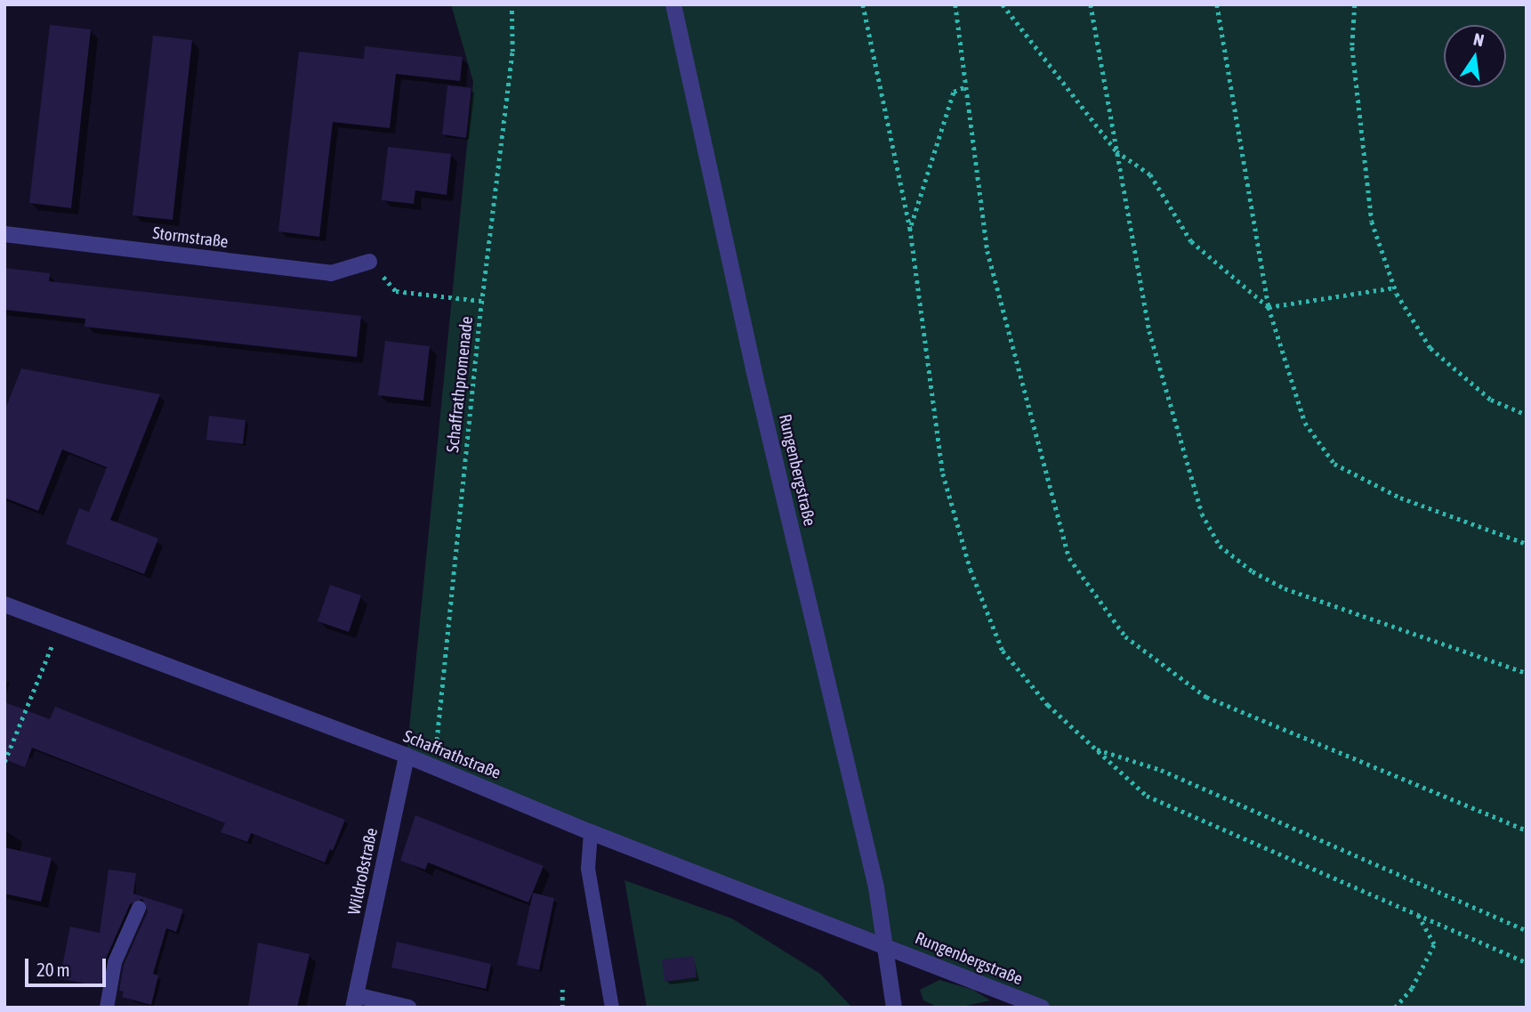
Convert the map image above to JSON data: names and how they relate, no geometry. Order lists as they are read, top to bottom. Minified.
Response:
{"streets":{"street":["Stormstraße","Rungenbergstraße","Schaffrathstraße","Wildroßstraße"],"path":["Schaffrathpromenade"]},"crossings":[["Schaffrathpromenade","Schaffrathstraße"],["Rungenbergstraße","Schaffrathstraße"],["Schaffrathstraße","Wildroßstraße"]],"scale_bar":"20 m","north":"top"}
